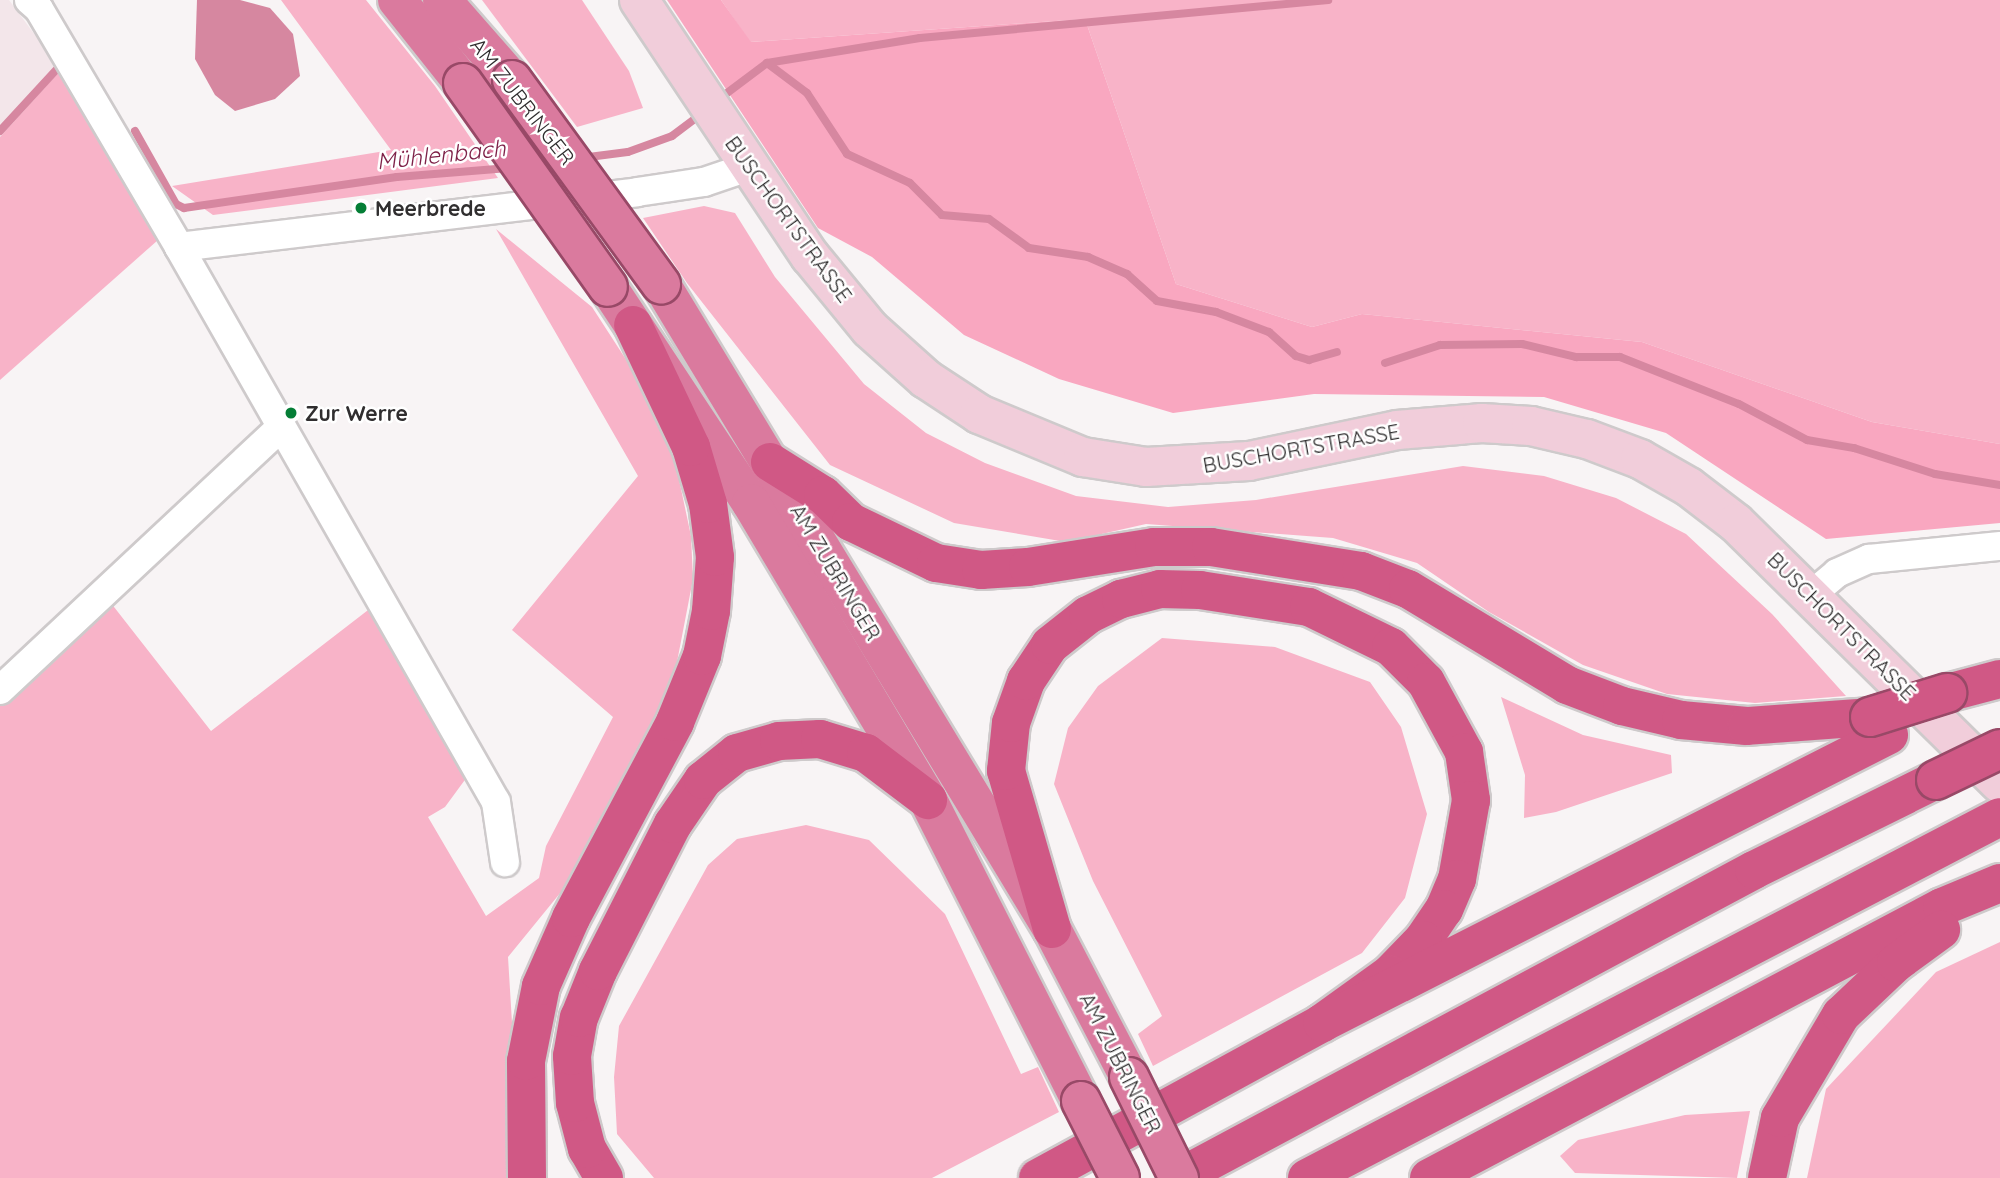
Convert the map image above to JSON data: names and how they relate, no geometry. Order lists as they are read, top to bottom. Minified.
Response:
{"streets":{"highway":["AM ZUBRINGER"],"main road":["BUSCHORTSTRASSE"]},"water":["Mühlenbach"],"places":["Meerbrede","Zur Werre"]}
